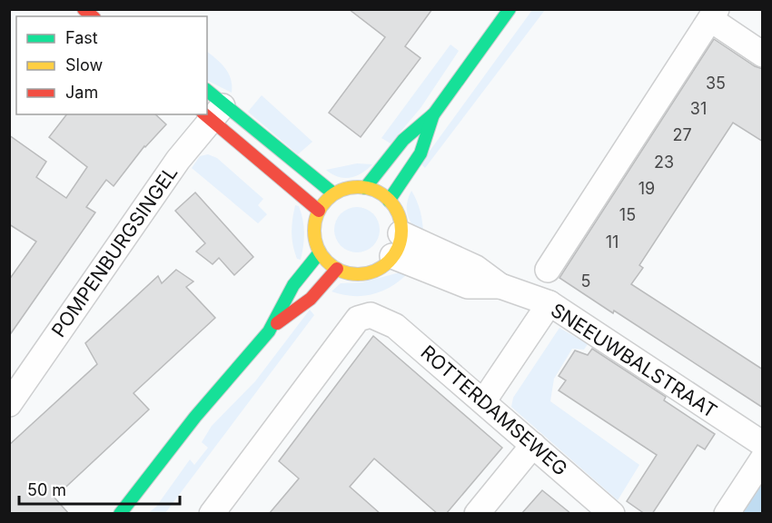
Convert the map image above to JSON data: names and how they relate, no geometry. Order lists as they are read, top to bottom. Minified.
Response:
{"streets":{"street":["POMPENBURGSINGEL","SNEEUWBALSTRAAT","ROTTERDAMSEWEG"]},"house_numbers":["35","31","27","23","19","15","11","5"],"legend":["Fast","Slow","Jam"],"scale_bar":"50 m"}
